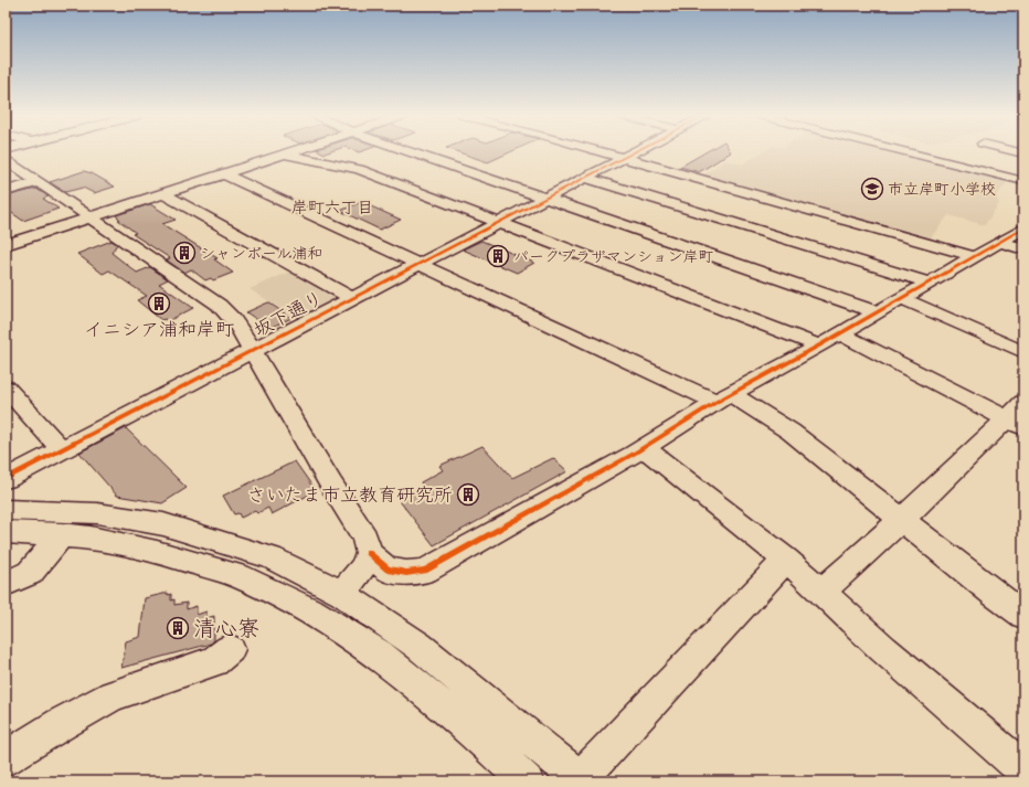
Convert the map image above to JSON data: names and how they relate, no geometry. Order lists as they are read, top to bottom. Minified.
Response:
{"streets":{"street":["坂下通り"]},"districts":["岸町六丁目"],"places":{"school or university":["市立岸町小学校"],"building":["シャンボール浦和","パークプラザマンション岸町","イニシア浦和岸町","さいたま市立教育研究所","清心寮"]}}
